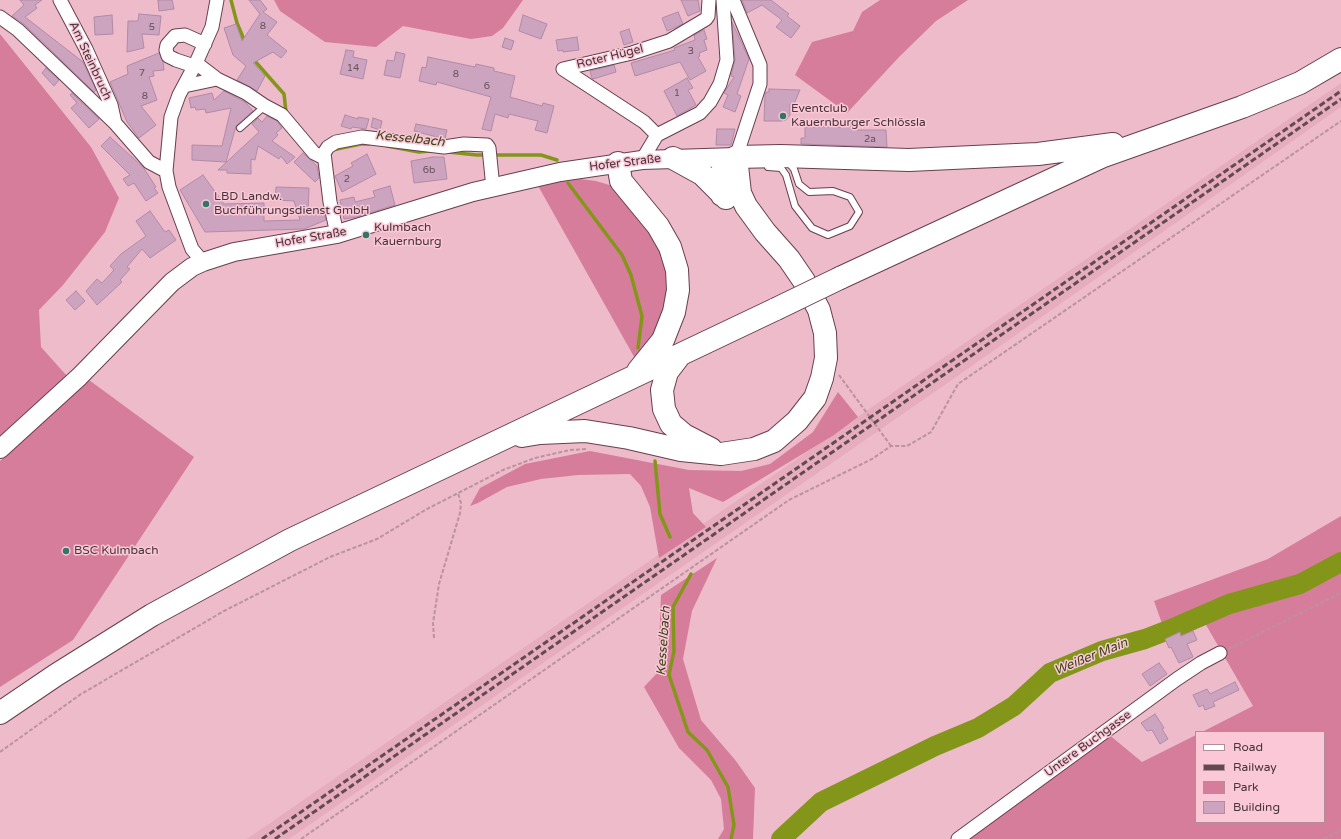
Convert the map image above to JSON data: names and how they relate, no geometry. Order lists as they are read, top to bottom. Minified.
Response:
{"streets":{"street":["Roter Hügel","Am Steinbruch","Hofer Straße","Untere Buchgasse"]},"water":["Kesselbach","Weißer Main"],"places":["Eventclub Kauernburger Schlössla","LBD Landw. Buchführungsdienst GmbH","Kulmbach Kauernburg","BSC Kulmbach"],"house_numbers":["8","5","3","14","7","8","6","1","8","2a","6b","2"],"legend":["Road","Railway","Park","Building"]}
